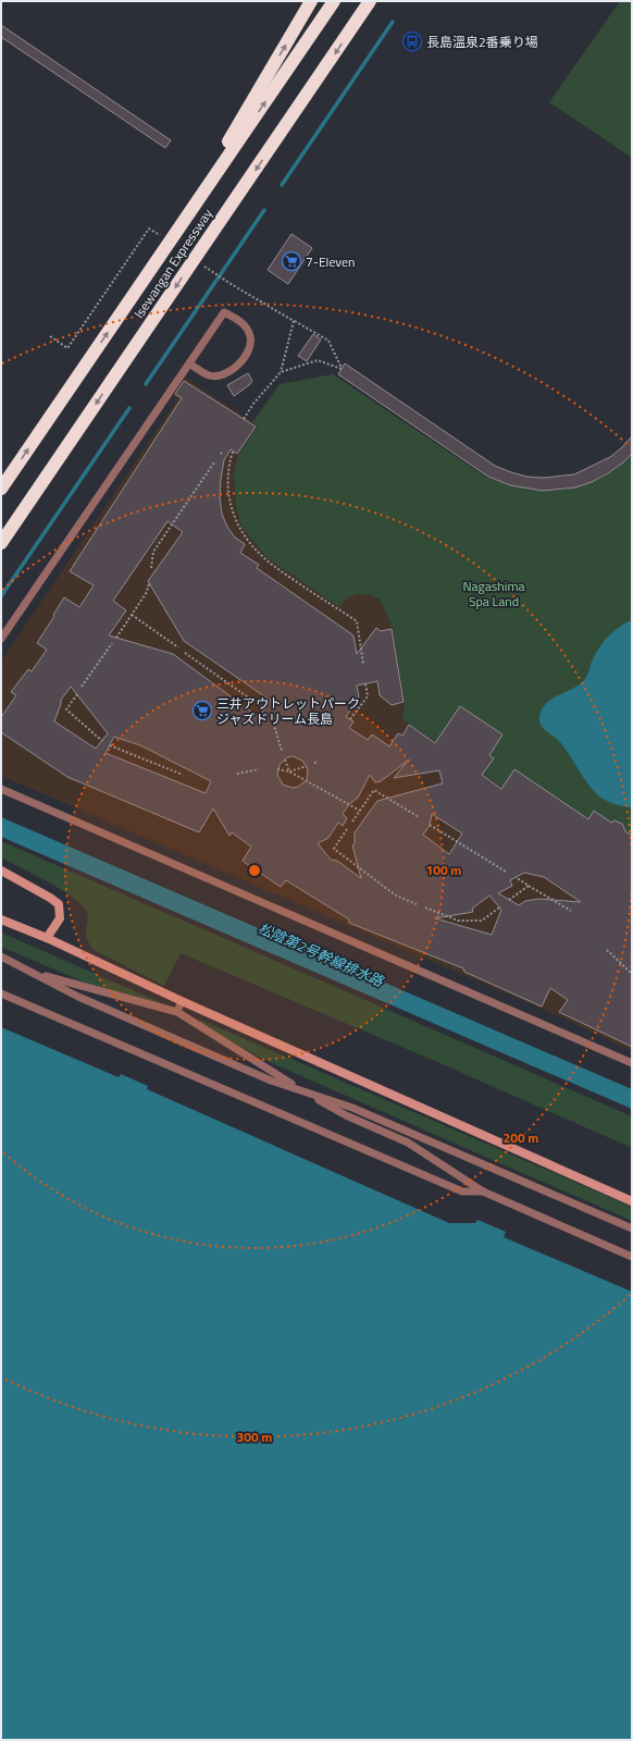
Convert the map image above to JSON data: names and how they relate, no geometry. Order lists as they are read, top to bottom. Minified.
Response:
{"streets":{"highway":["Isewangan Expressway"]},"water":["松陰第2号幹線排水路"],"parks":["Nagashima Spa Land"],"places":{"bus stop":["長島溫泉2番乗り場"],"supermarket":["7-Eleven","三井アウトレットパーク ジャズドリーム長島"]},"rings":["100 m","200 m","300 m"]}
